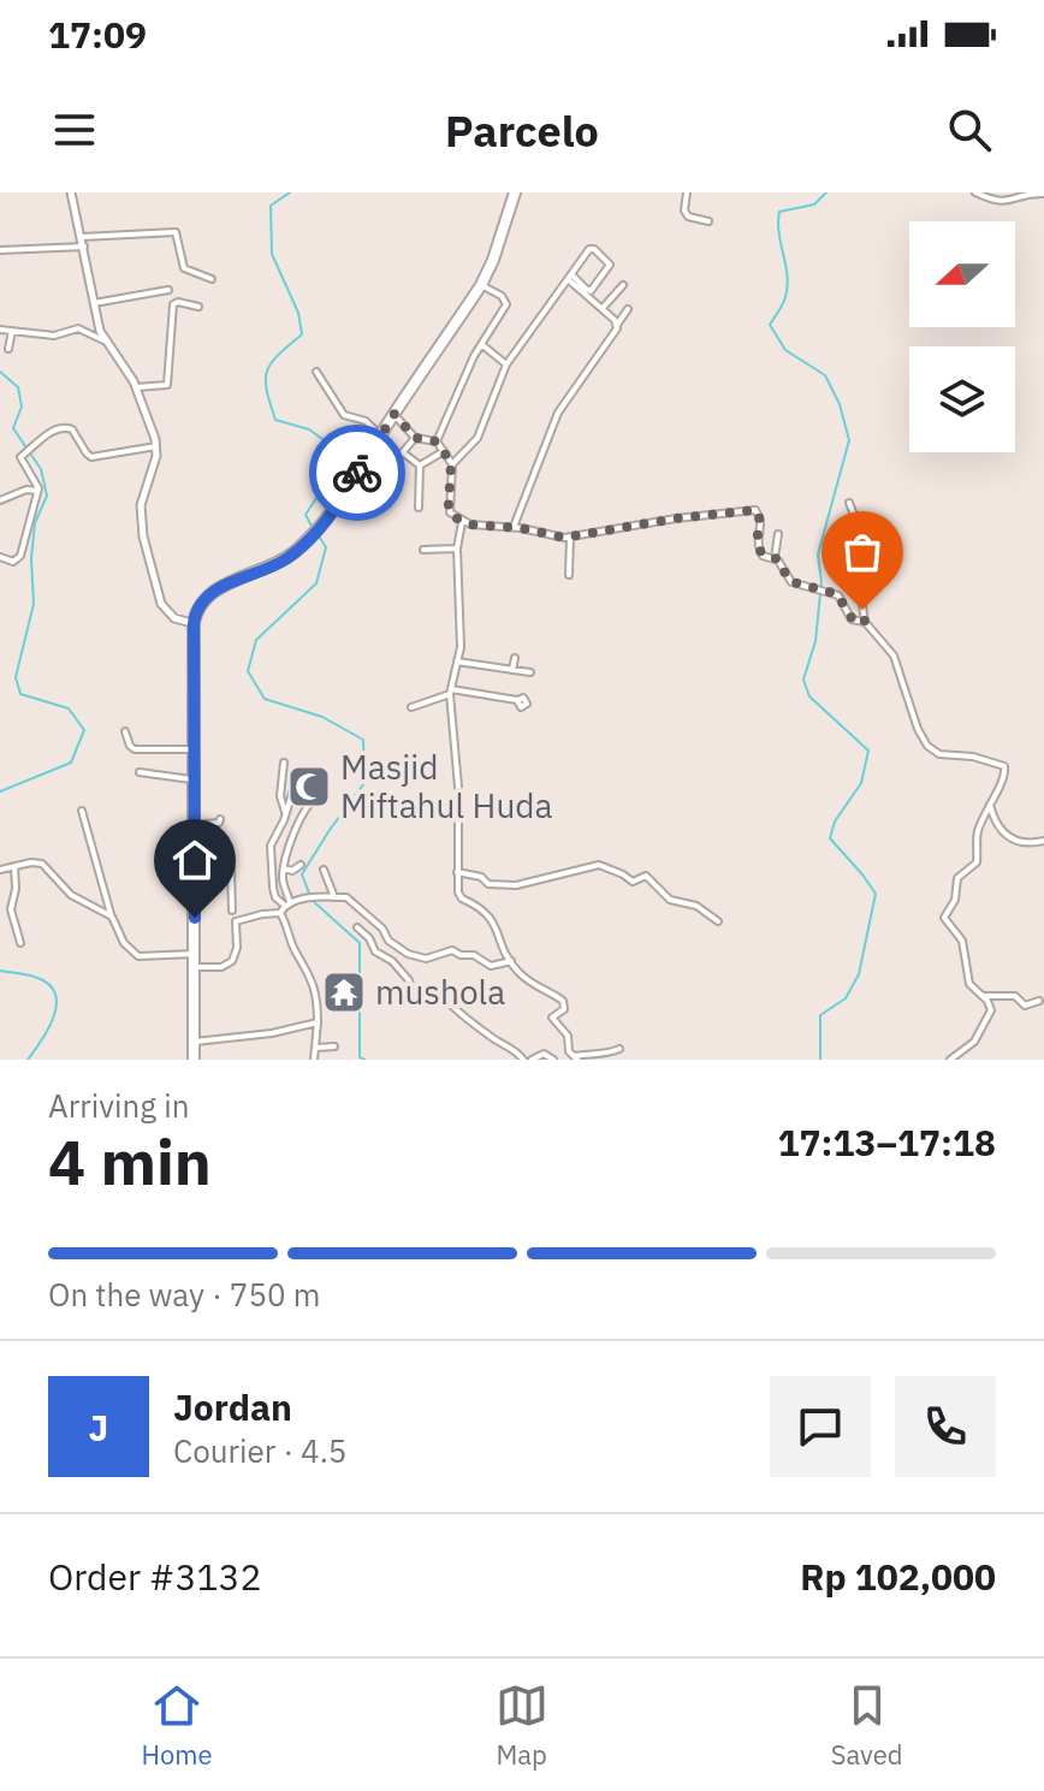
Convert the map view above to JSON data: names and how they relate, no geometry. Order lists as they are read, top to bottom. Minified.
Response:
{"places":{"mosque":["Masjid Miftahul Huda"],"temple":["mushola"]},"north":"left","page":{"status":"17:09","header":"Parcelo","heading":["4 min","Arriving in","17:13–17:18"],"panel":["Jordan","Courier · 4.5","Order #3132","Rp 102,000"],"bar":"On the way · 750 m","round":"J","tabs":["Home","Map","Saved"]}}
